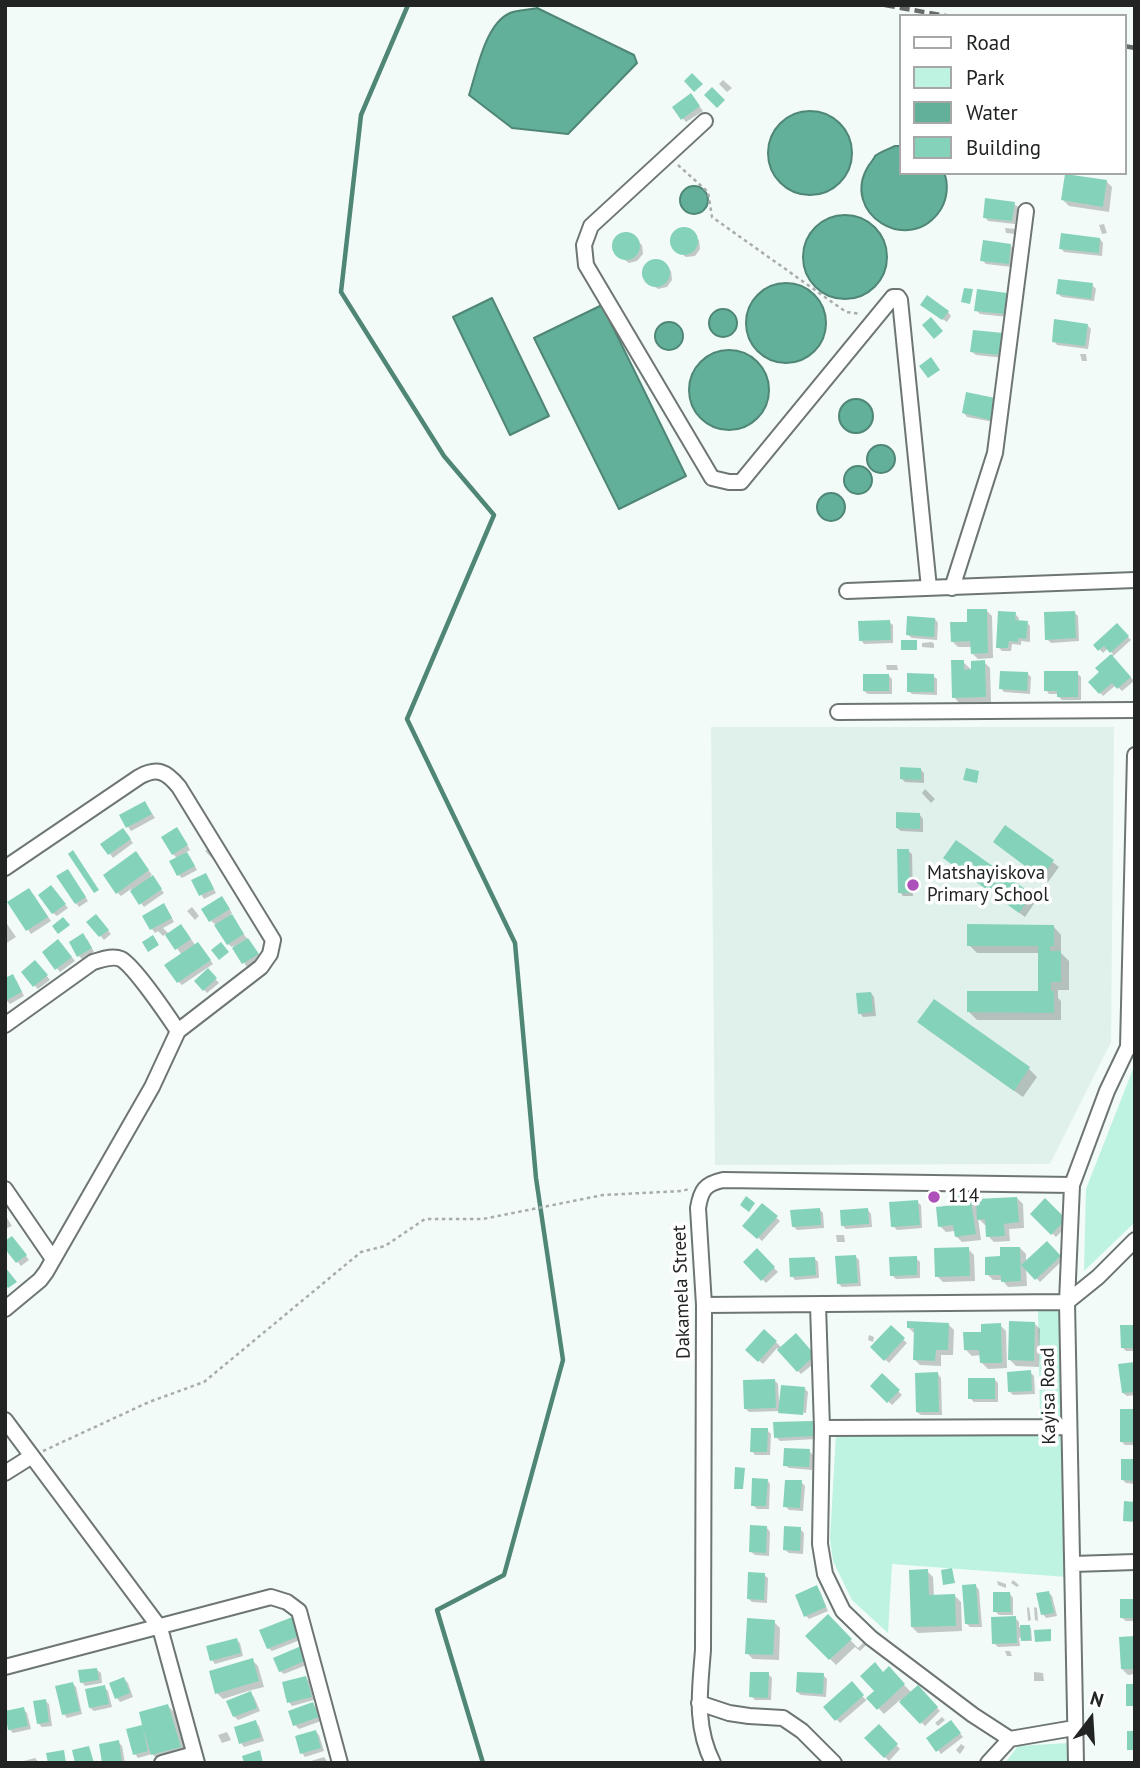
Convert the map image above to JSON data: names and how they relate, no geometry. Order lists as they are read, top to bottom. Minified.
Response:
{"streets":{"street":["Dakamela Street","Kayisa Road"]},"places":["Matshayiskova Primary School","114"],"legend":["Road","Park","Water","Building"],"north":"top"}
